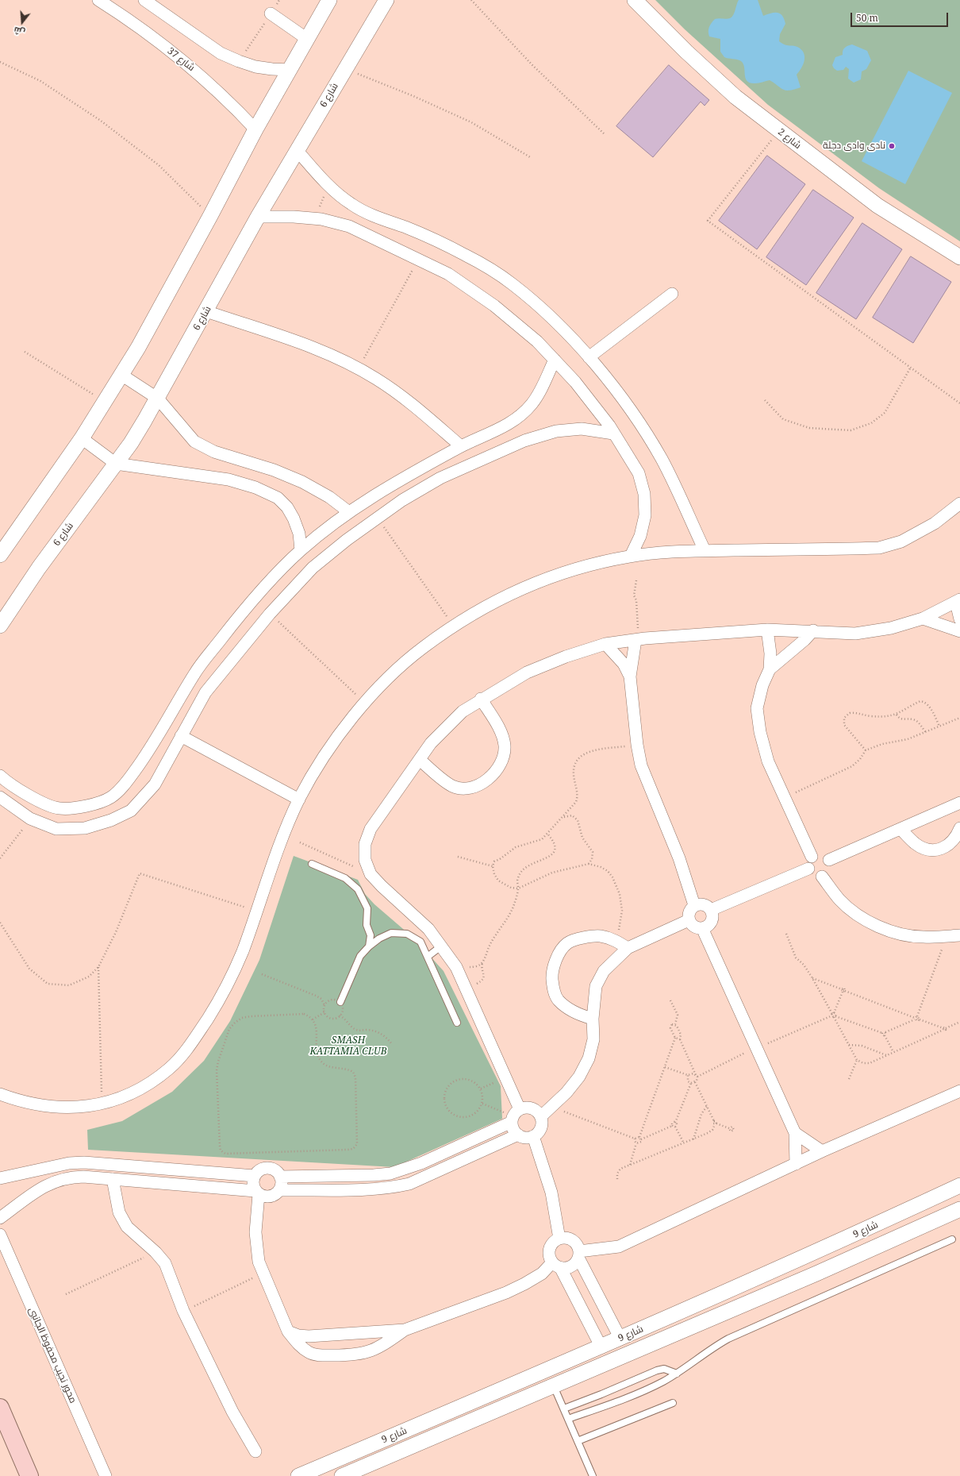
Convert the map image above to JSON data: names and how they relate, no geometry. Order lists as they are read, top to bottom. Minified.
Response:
{"streets":{"street":["شارع 37","شارع 6","شارع 2","شارع 9","محور نجيب محفوظ الجانبى"]},"parks":["SMASH KATTAMIA CLUB"],"places":["نادى وادى دجلة"],"scale_bar":"50 m","north":"bottom"}
